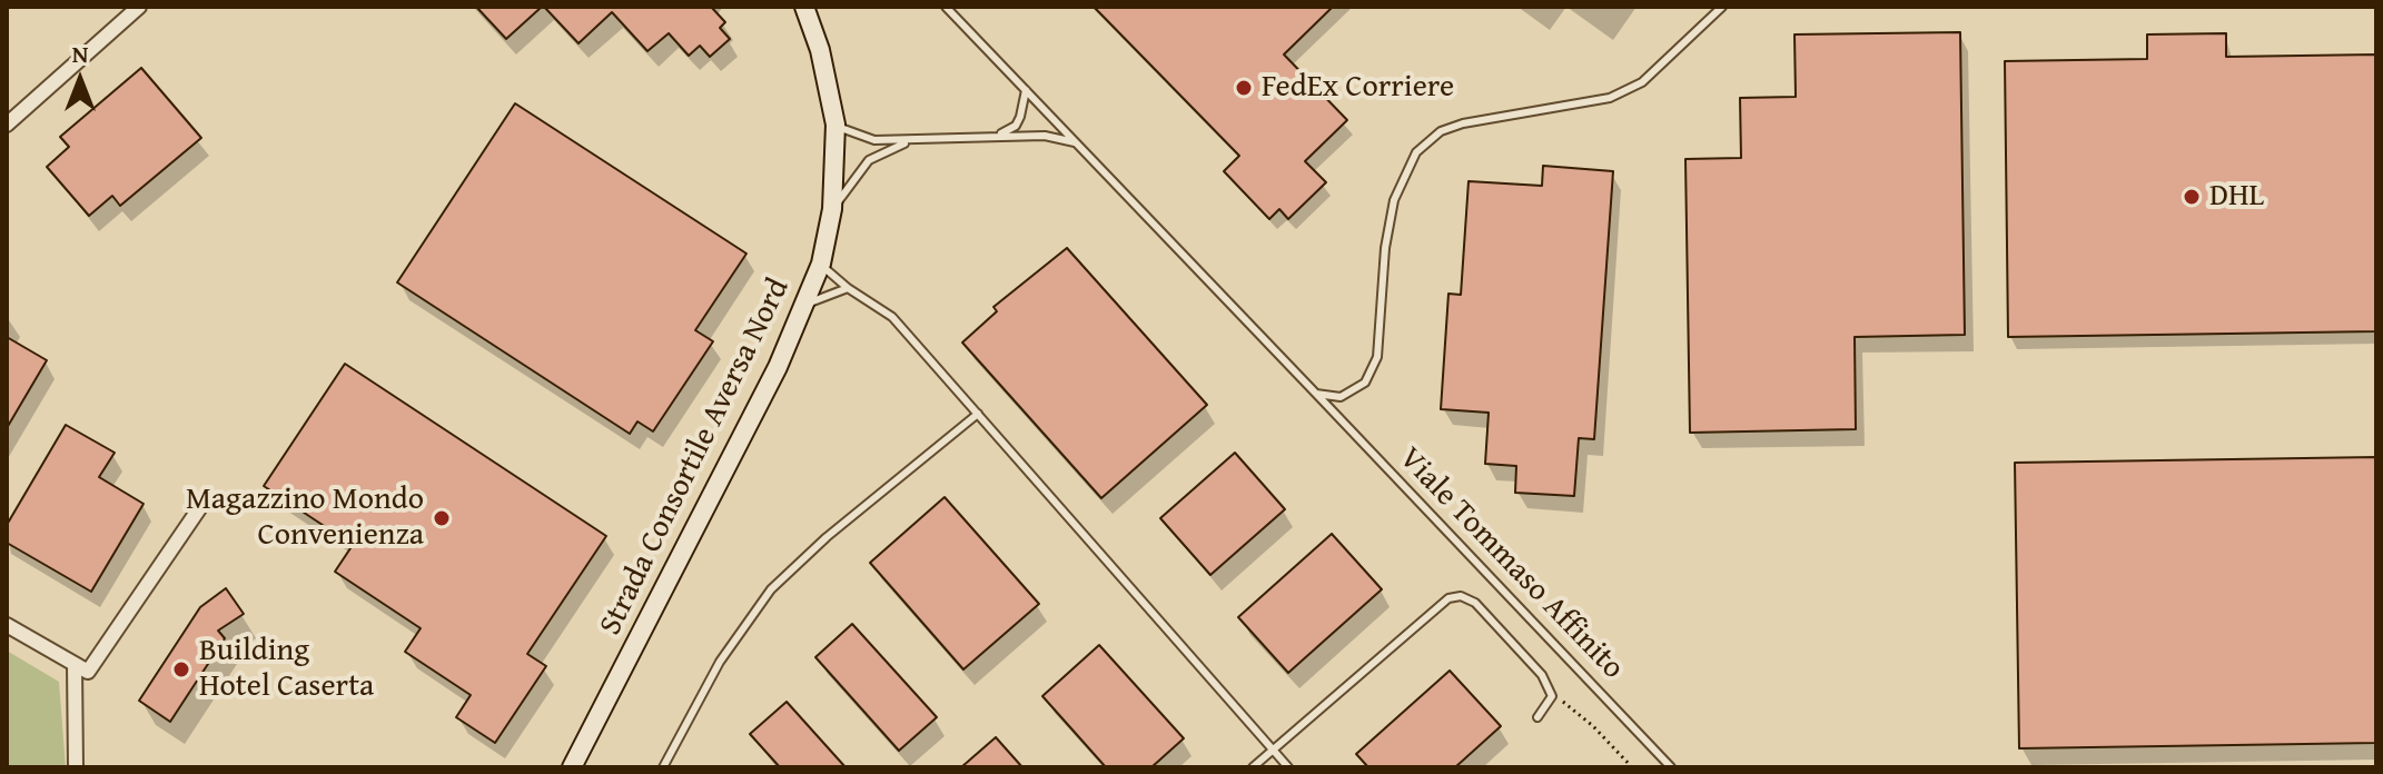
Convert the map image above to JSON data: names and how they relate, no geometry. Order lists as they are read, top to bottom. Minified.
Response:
{"streets":{"street":["Strada Consortile Aversa Nord"],"lane":["Viale Tommaso Affinito"]},"places":["FedEx Corriere","DHL","Magazzino Mondo Convenienza","Building Hotel Caserta"],"north":"top"}
